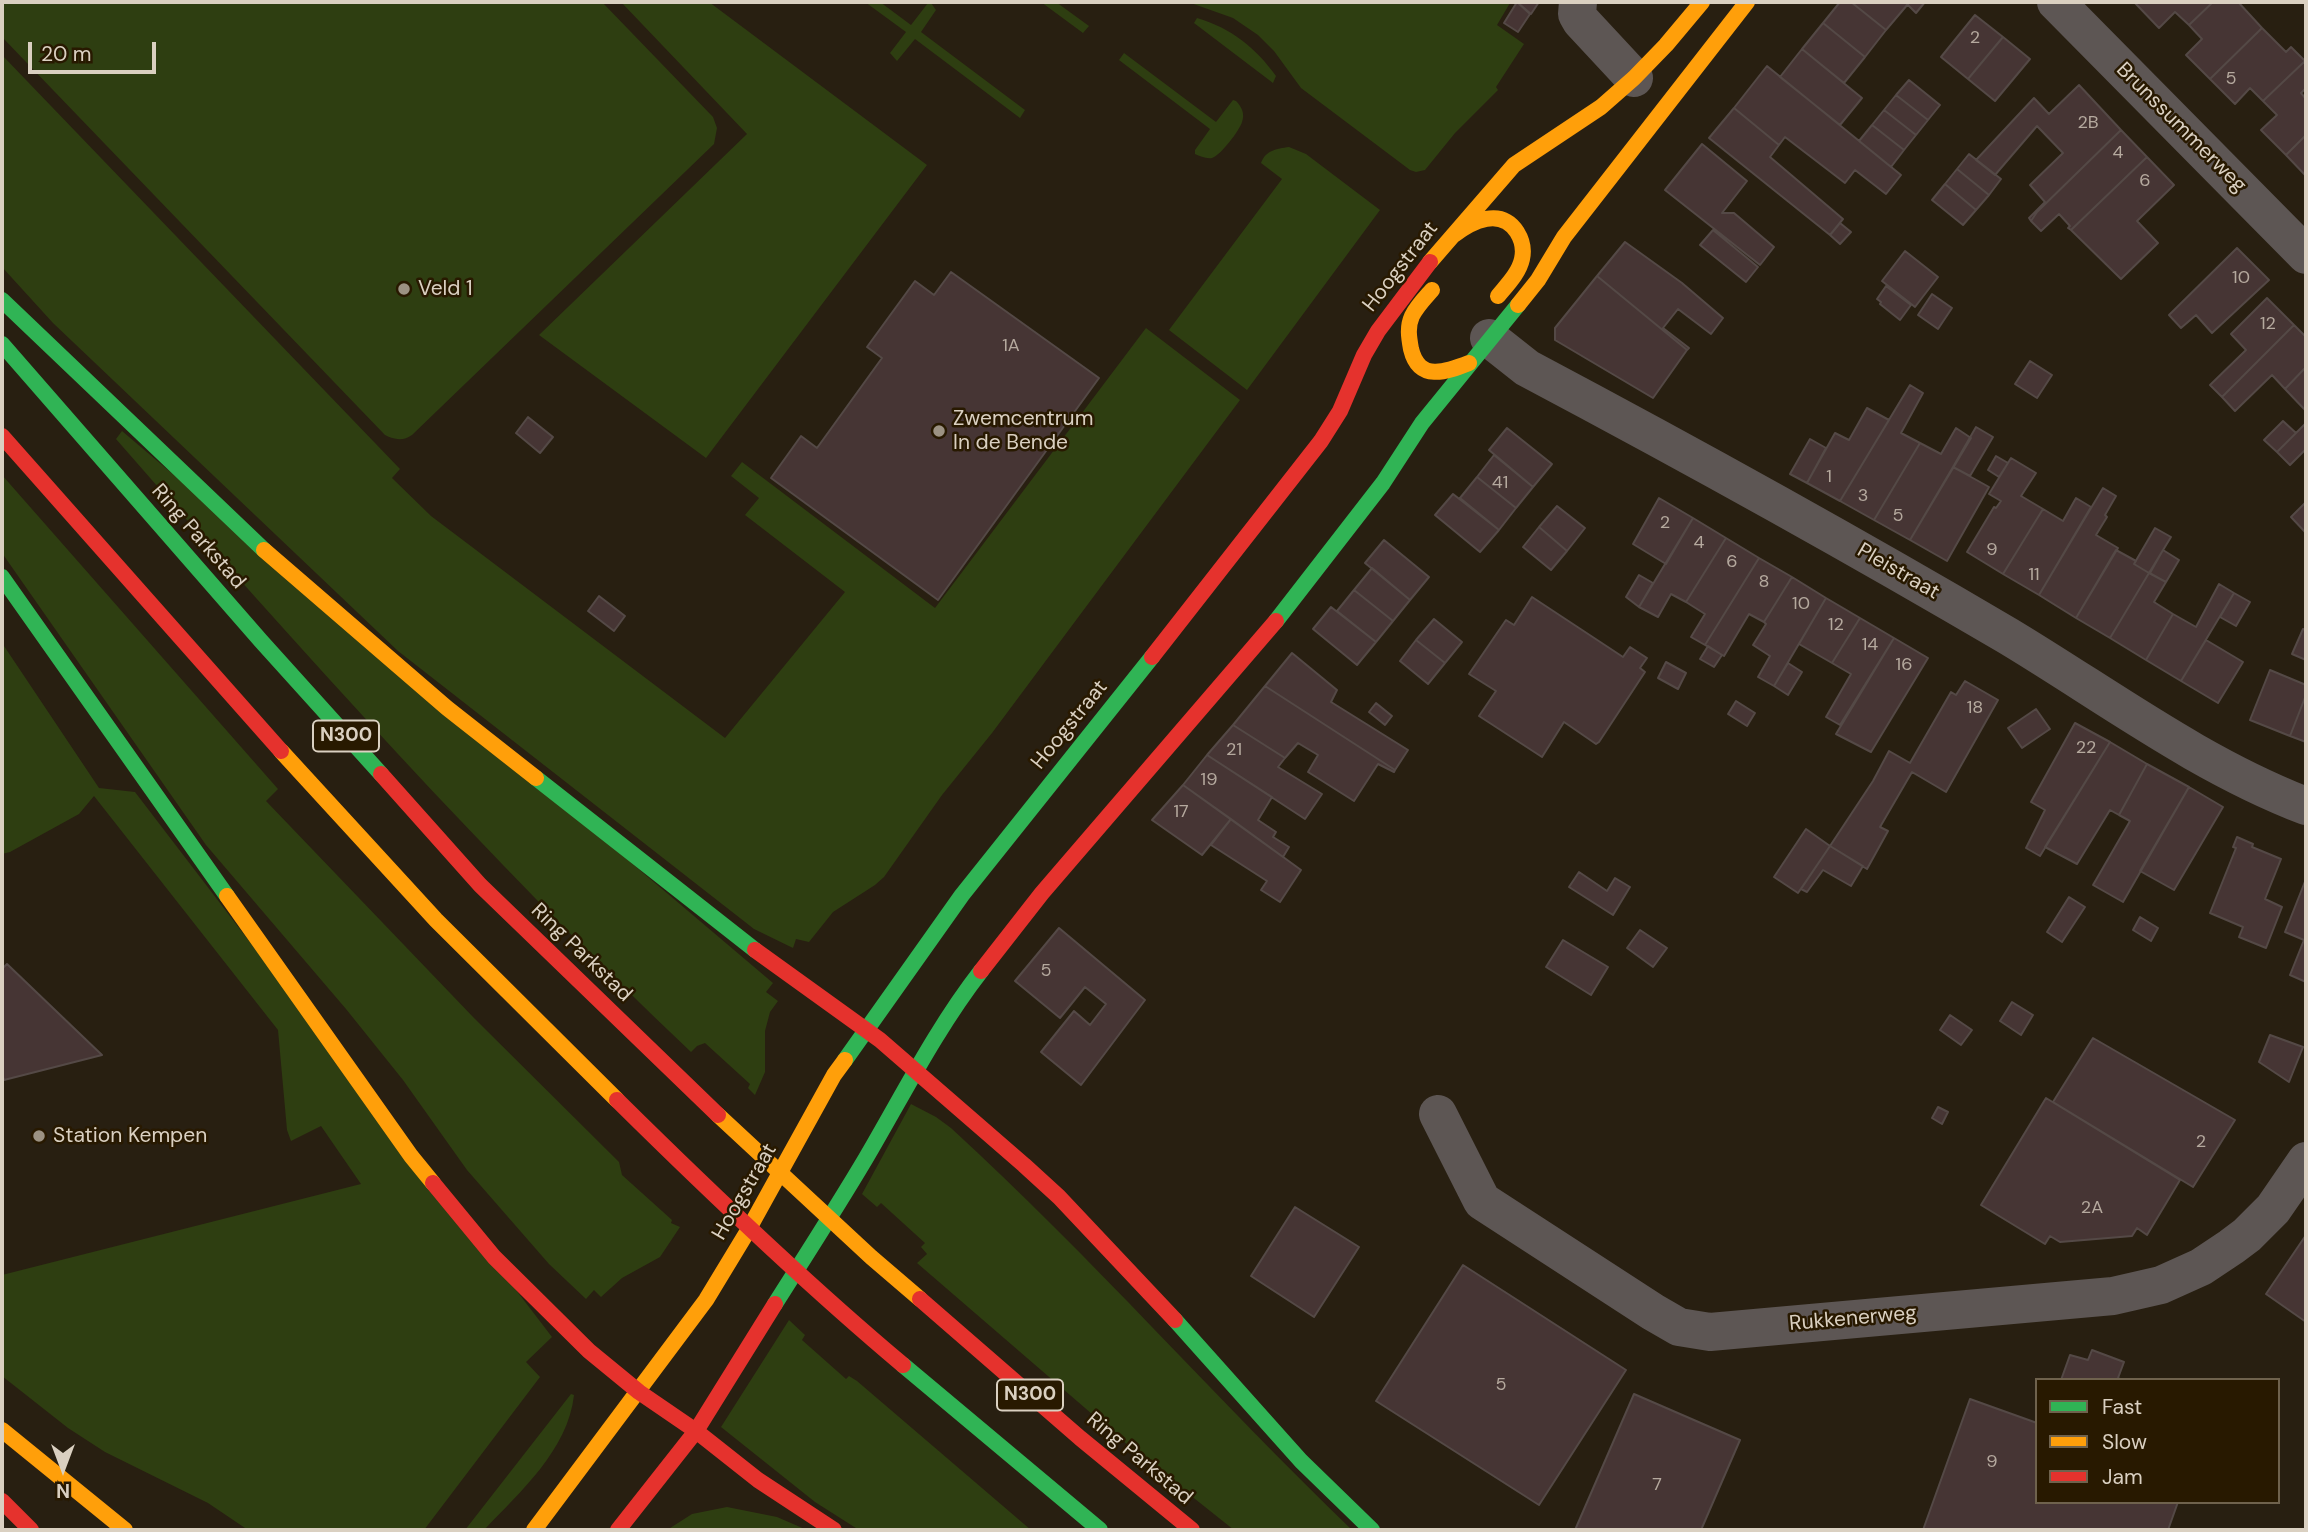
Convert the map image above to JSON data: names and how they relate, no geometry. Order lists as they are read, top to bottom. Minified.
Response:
{"streets":{"main road":["Hoogstraat","Ring Parkstad","N300"],"street":["Brunssummerweg","Pleistraat","Rukkenerweg"]},"places":["Veld 1","Zwemcentrum In de Bende","Station Kempen"],"house_numbers":["2","5","2B","4","6","10","12","1A","1","41","3","5","2","4","9","6","11","8","10","12","14","16","18","22","21","19","17","5","2","2A","5","9","7"],"legend":["Fast","Slow","Jam"],"scale_bar":"20 m","north":"bottom"}
